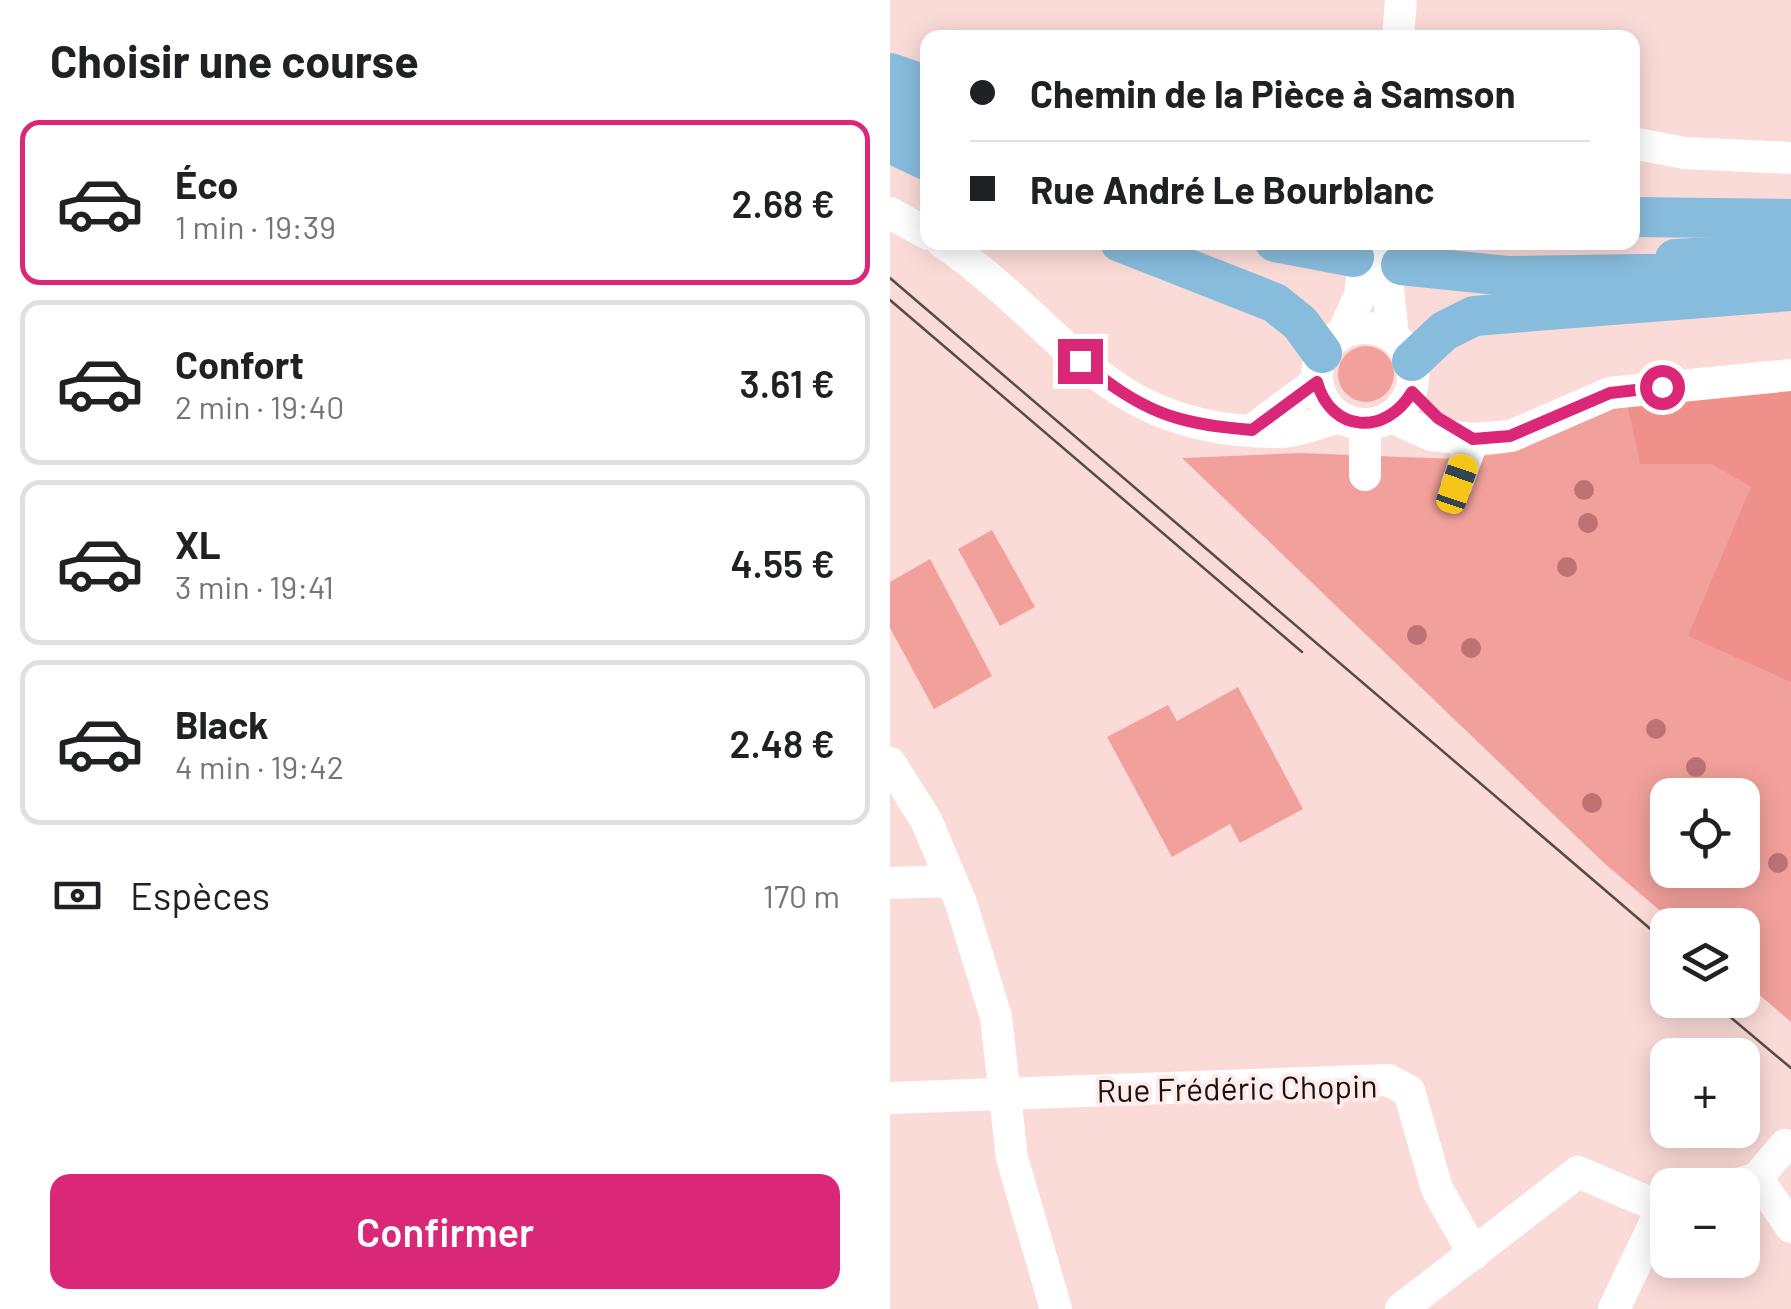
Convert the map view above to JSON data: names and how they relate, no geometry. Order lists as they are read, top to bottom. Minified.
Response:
{"streets":{"street":["Rue Frédéric Chopin"]},"page":{"heading":"Choisir une course","banner":["Chemin de la Pièce à Samson","Rue André Le Bourblanc"],"list":[{"name":"Éco","note":"1 min · 19:39","value":"2.68 €"},{"name":"Confort","note":"2 min · 19:40","value":"3.61 €"},{"name":"XL","note":"3 min · 19:41","value":"4.55 €"},{"name":"Black","note":"4 min · 19:42","value":"2.48 €"}],"map_buttons":["+","−"],"pay":["Espèces","170 m"],"buttons":"Confirmer"}}
